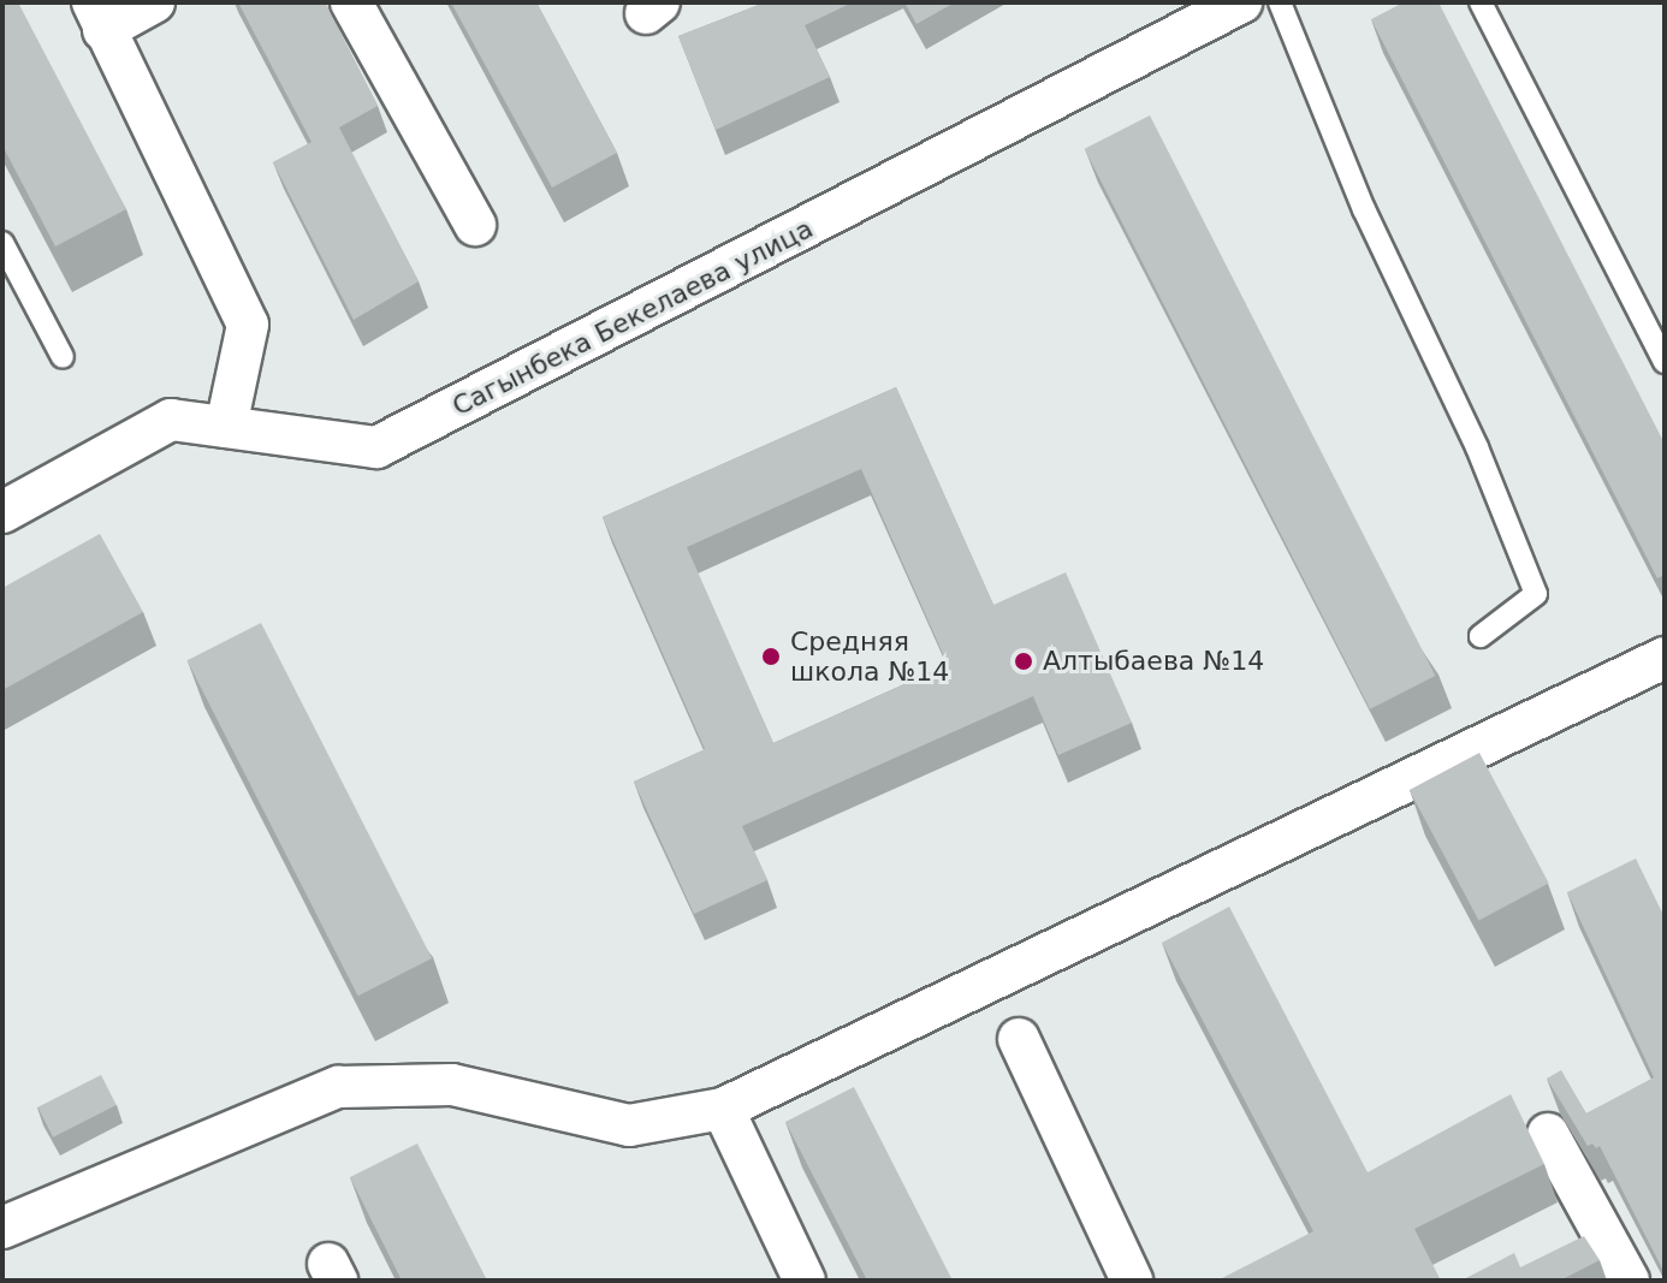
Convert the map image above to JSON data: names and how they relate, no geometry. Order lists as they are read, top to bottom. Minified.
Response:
{"streets":{"street":["Сагынбека Бекелаева улица"]},"places":["Средняя школа №14","Алтыбаева №14"]}
